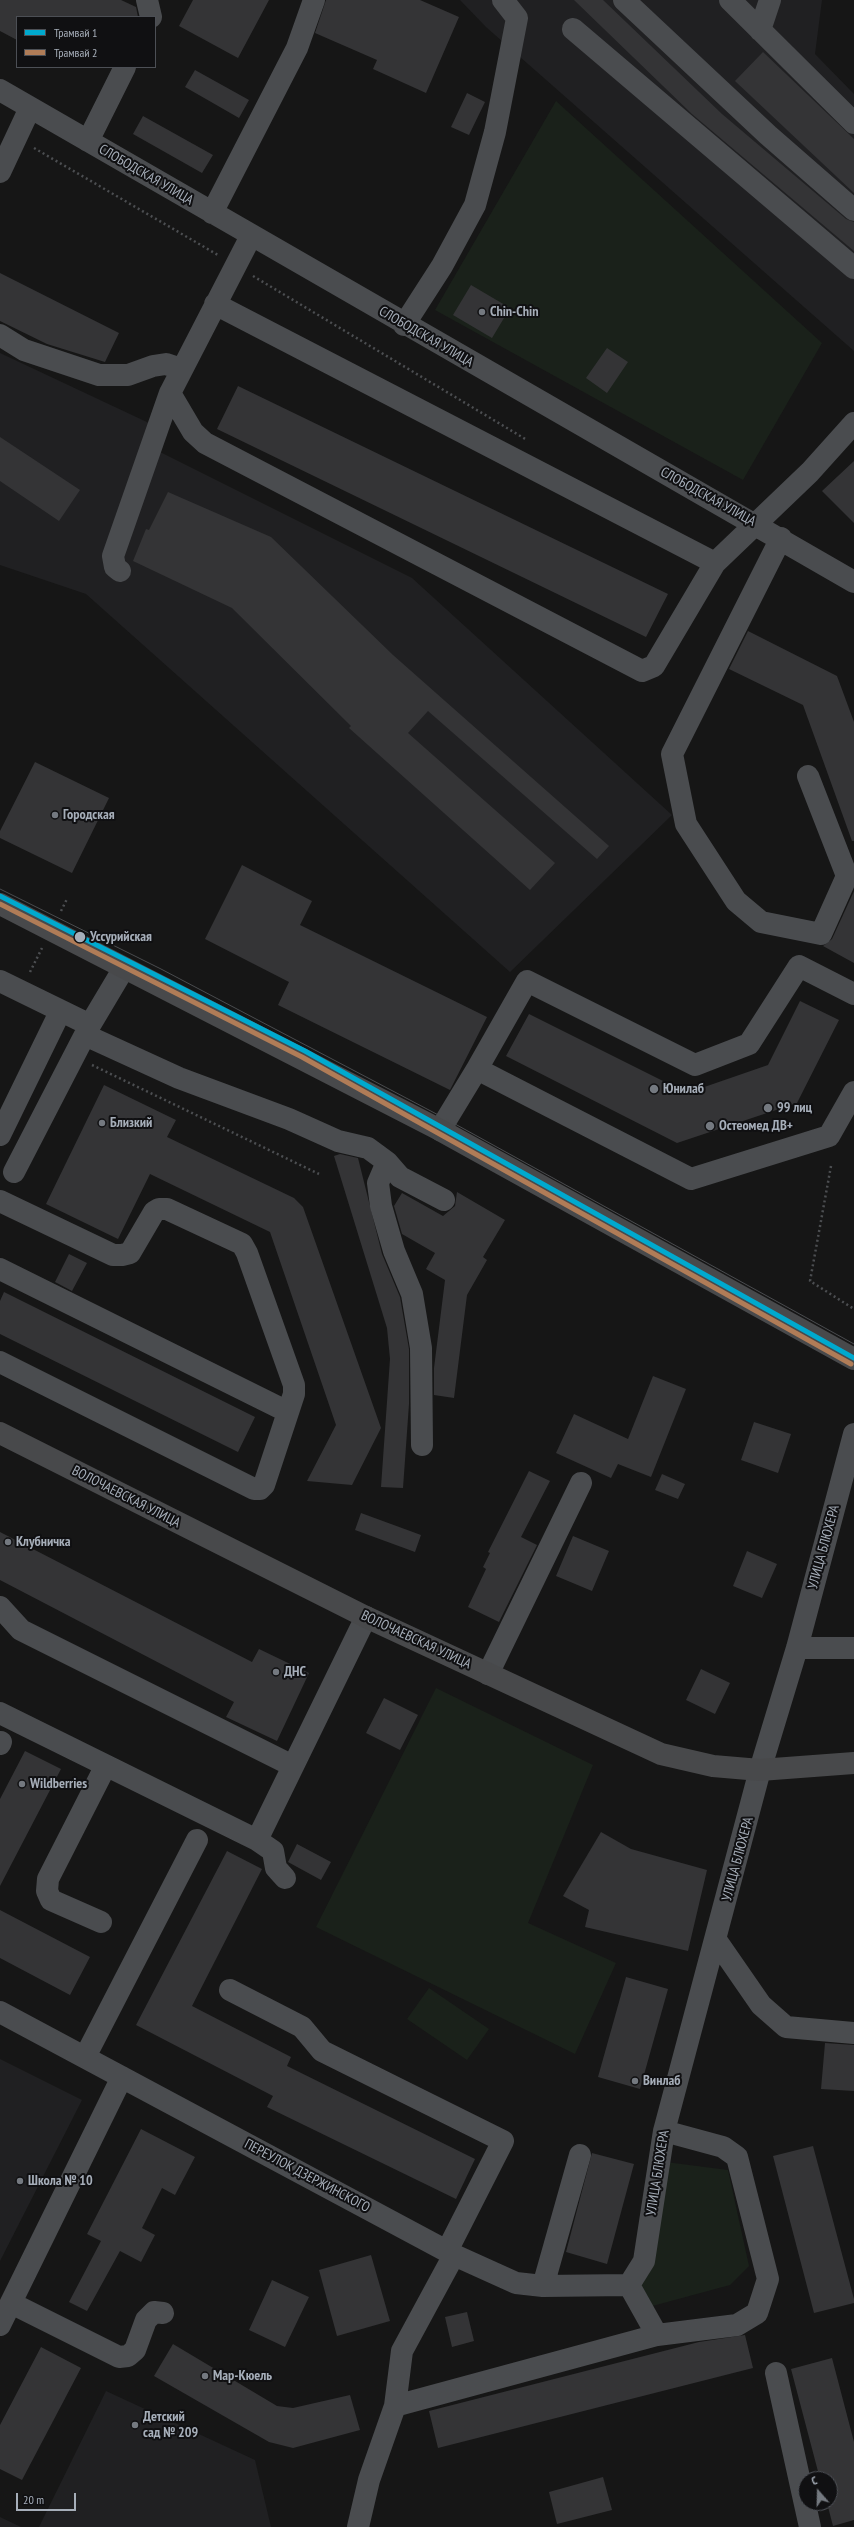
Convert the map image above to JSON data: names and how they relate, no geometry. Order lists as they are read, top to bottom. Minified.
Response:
{"streets":{"main road":["ВОЛОЧАЕВСКАЯ УЛИЦА"],"street":["СЛОБОДСКАЯ УЛИЦА","УЛИЦА БЛЮХЕРА","ПЕРЕУЛОК ДЗЕРЖИНСКОГО"]},"crossings":[["ВОЛОЧАЕВСКАЯ УЛИЦА","УЛИЦА БЛЮХЕРА"],["УЛИЦА БЛЮХЕРА","ПЕРЕУЛОК ДЗЕРЖИНСКОГО"]],"places":["Chin-Chin","Городская","Уссурийская","Юнилаб","99 лиц","Близкий","Остеомед ДВ+","Клубничка","ДНС","Wildberries","Винлаб","Школа № 10","Мар-Кюель","Детский сад № 209"],"lines":["tram line 1","tram line 2"],"legend":["Трамвай 1","Трамвай 2"],"scale_bar":"20 m","north":"top"}
